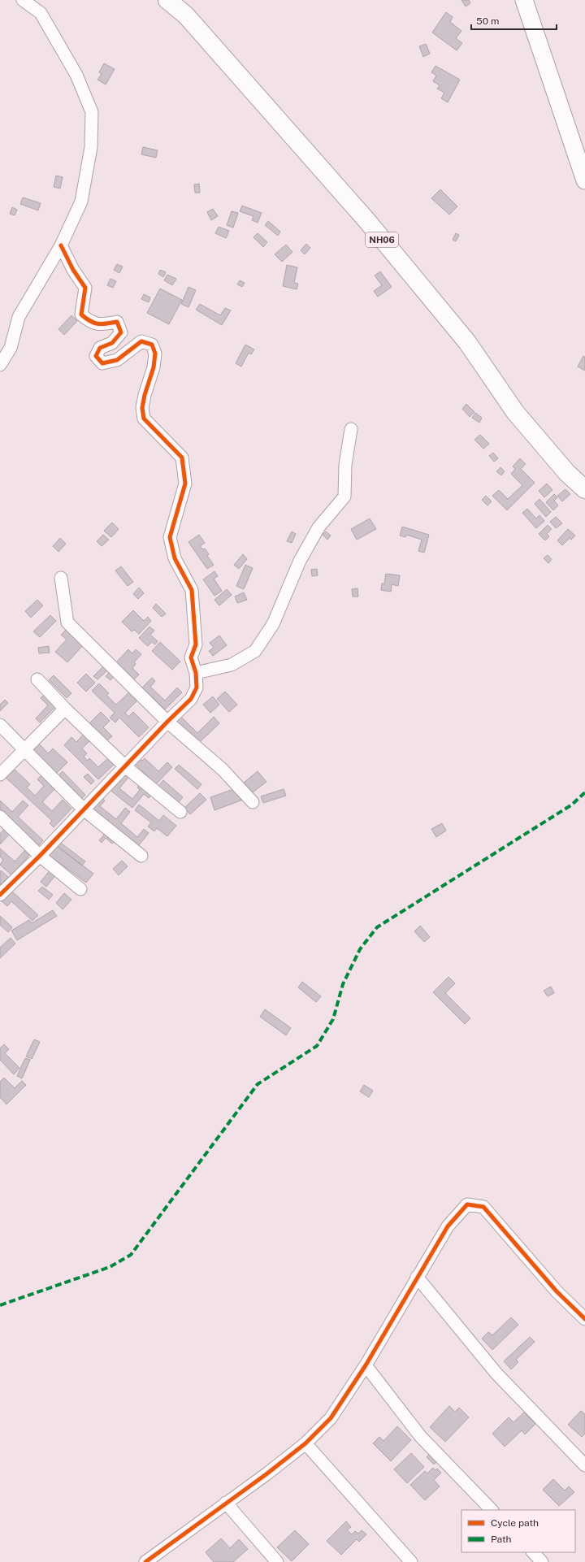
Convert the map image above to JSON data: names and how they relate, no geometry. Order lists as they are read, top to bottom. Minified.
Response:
{"streets":{"main road":["NH06"]},"legend":["Cycle path","Path"],"scale_bar":"50 m"}
